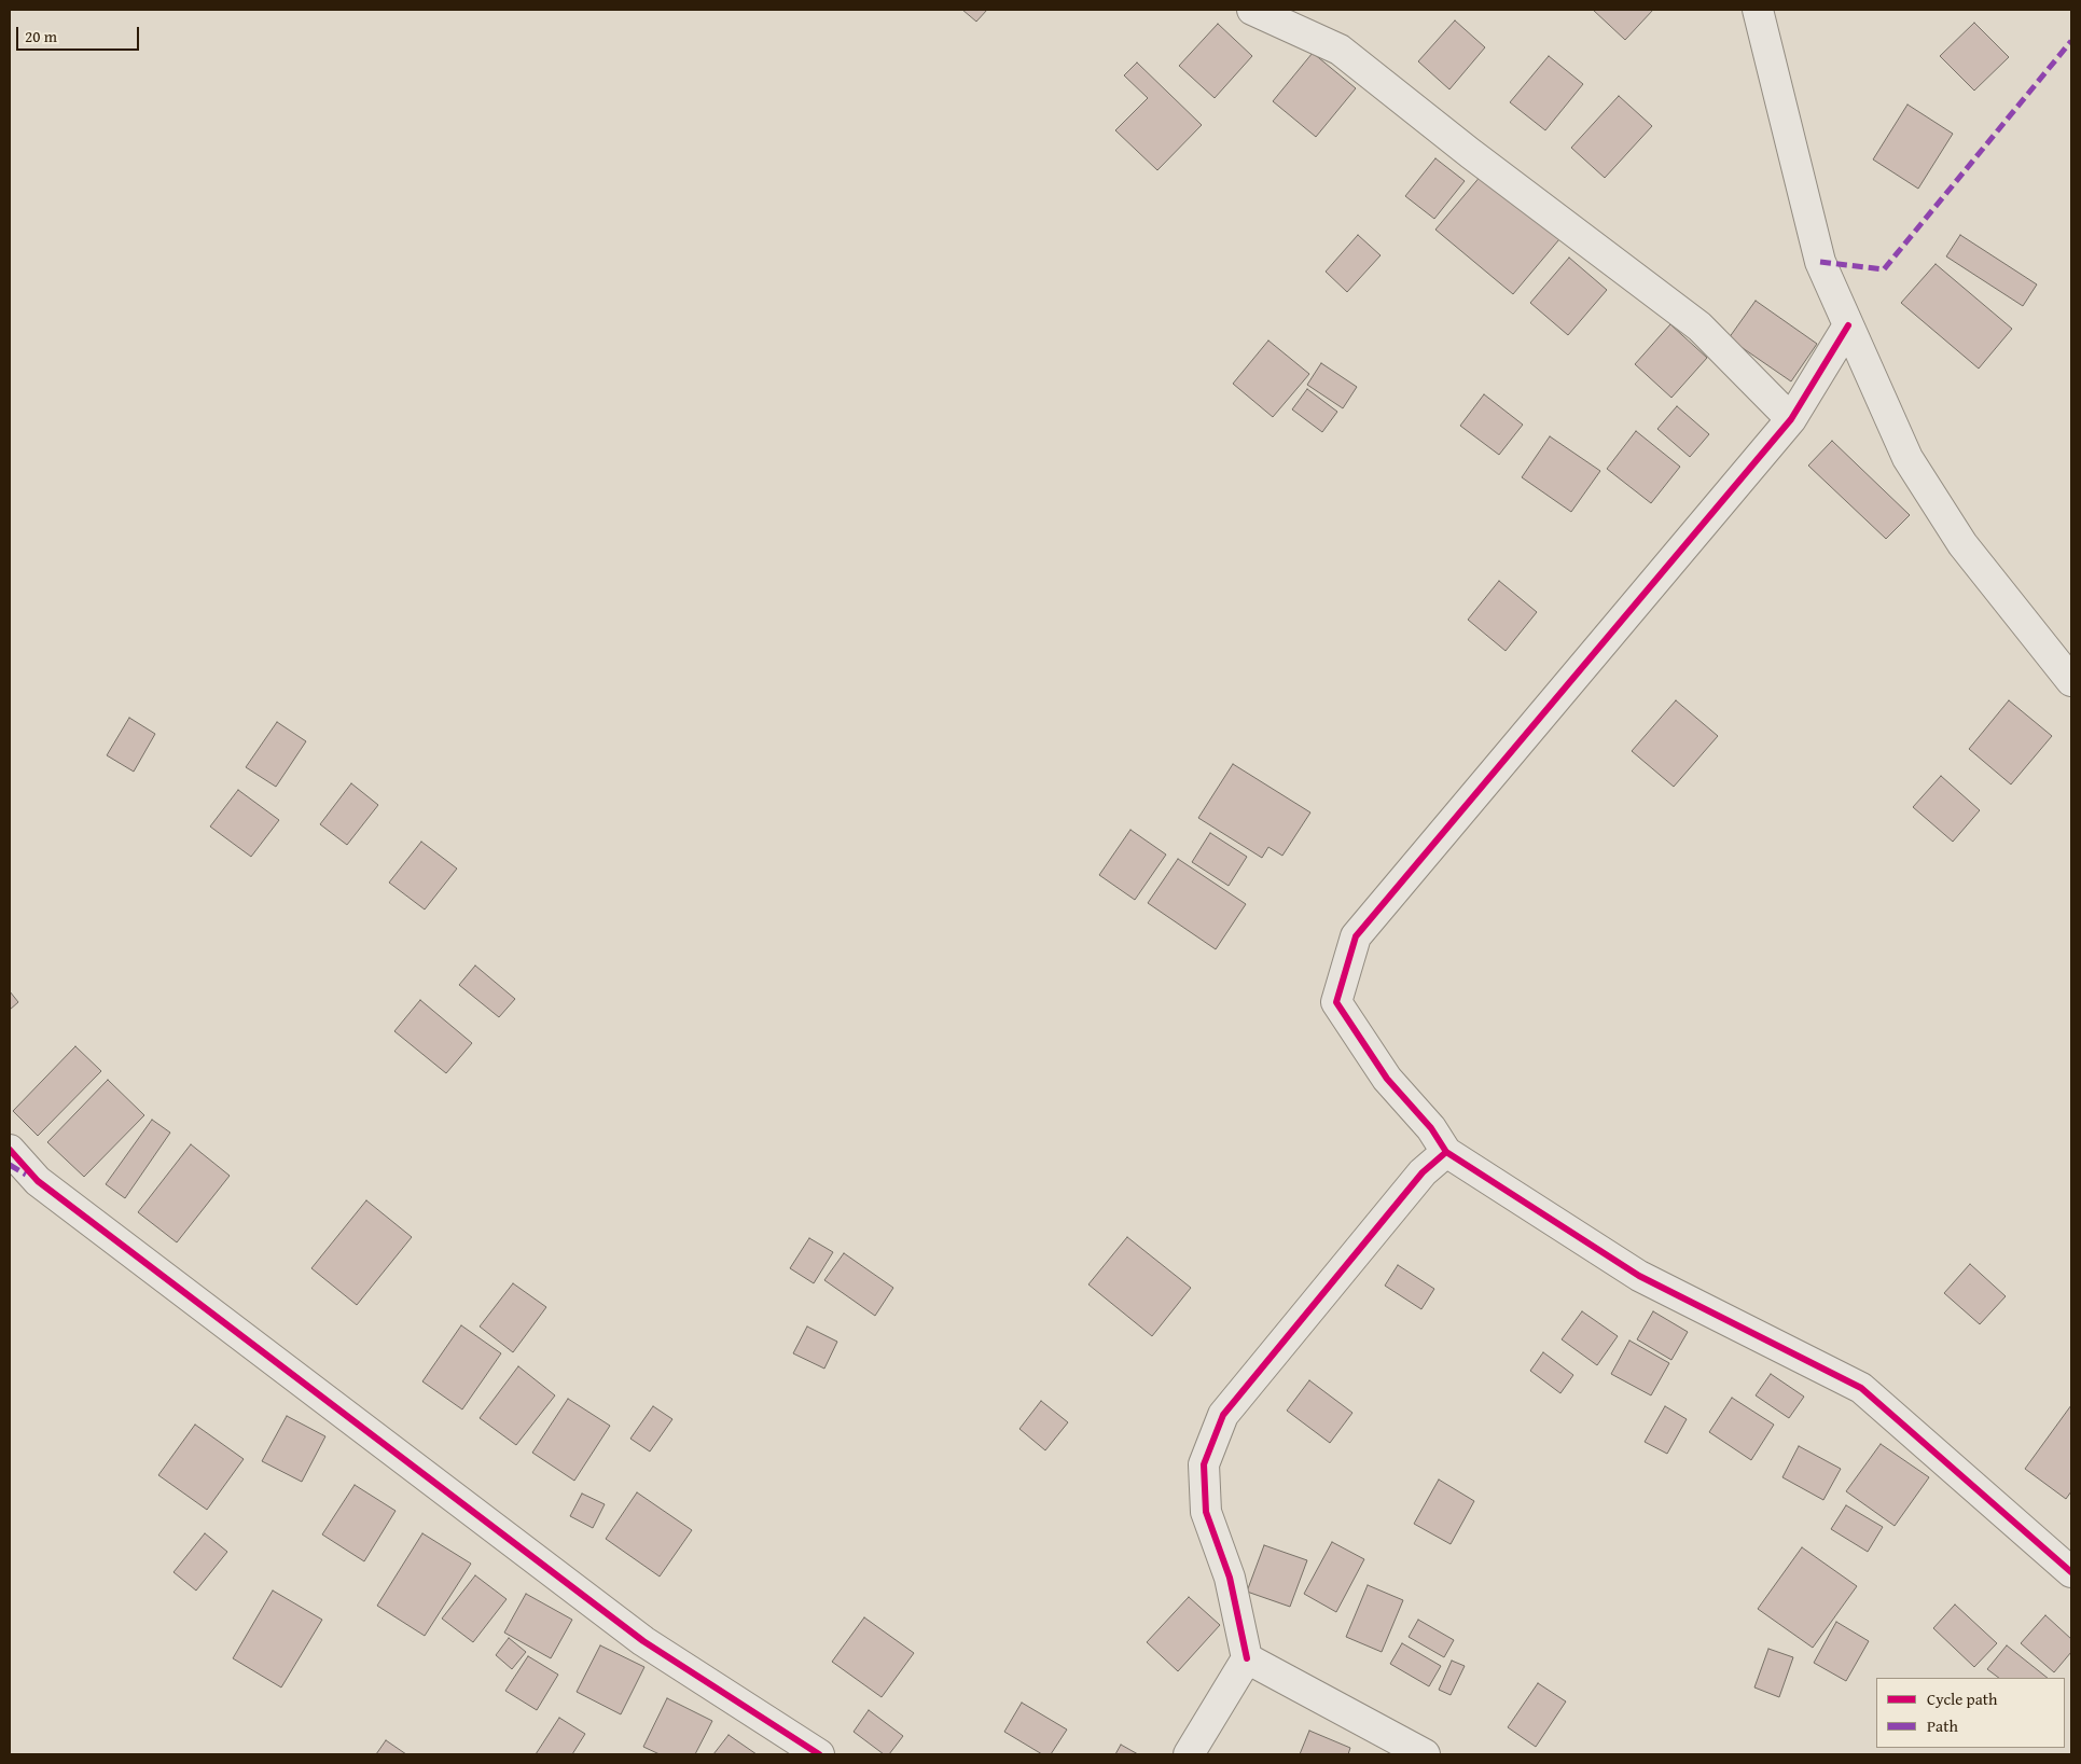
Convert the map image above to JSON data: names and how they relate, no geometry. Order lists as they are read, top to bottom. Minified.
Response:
{"legend":["Cycle path","Path"],"scale_bar":"20 m"}
